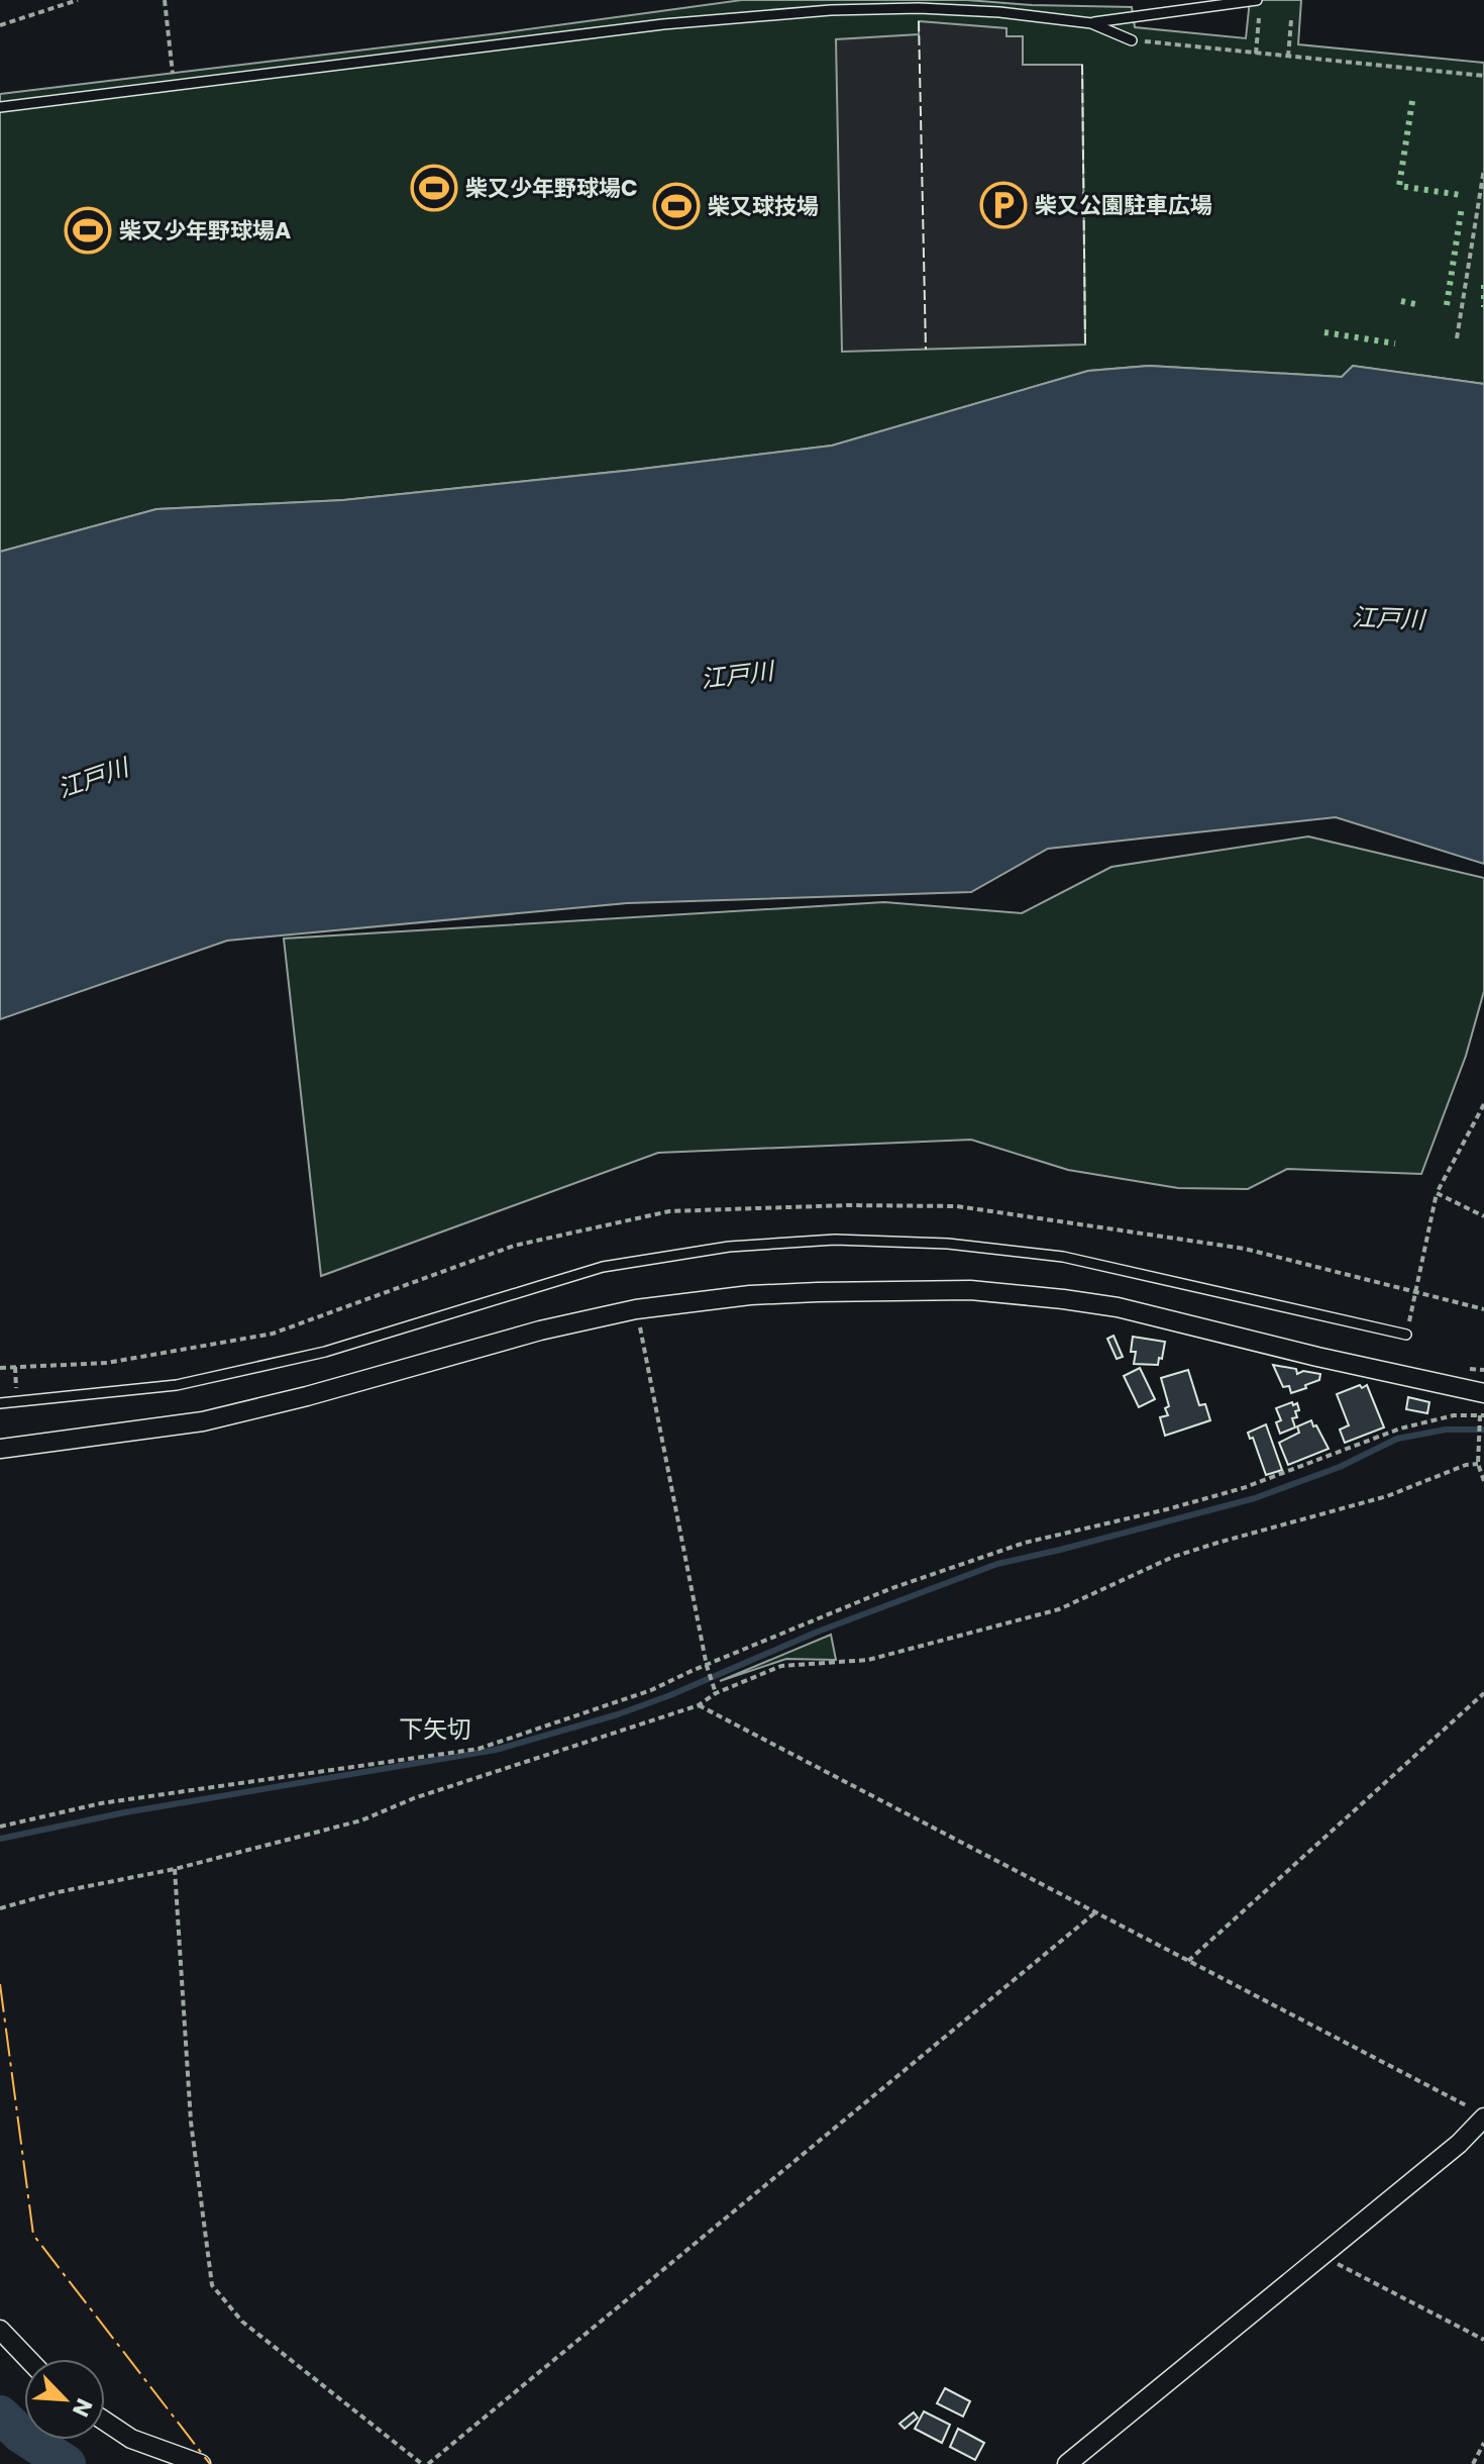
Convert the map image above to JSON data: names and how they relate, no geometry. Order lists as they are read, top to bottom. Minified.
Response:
{"districts":["下矢切"],"water":["江戸川"],"places":{"sports":["柴又少年野球場C","柴又球技場","柴又少年野球場A"],"parking":["柴又公園駐車広場"]},"north":"bottom right"}
